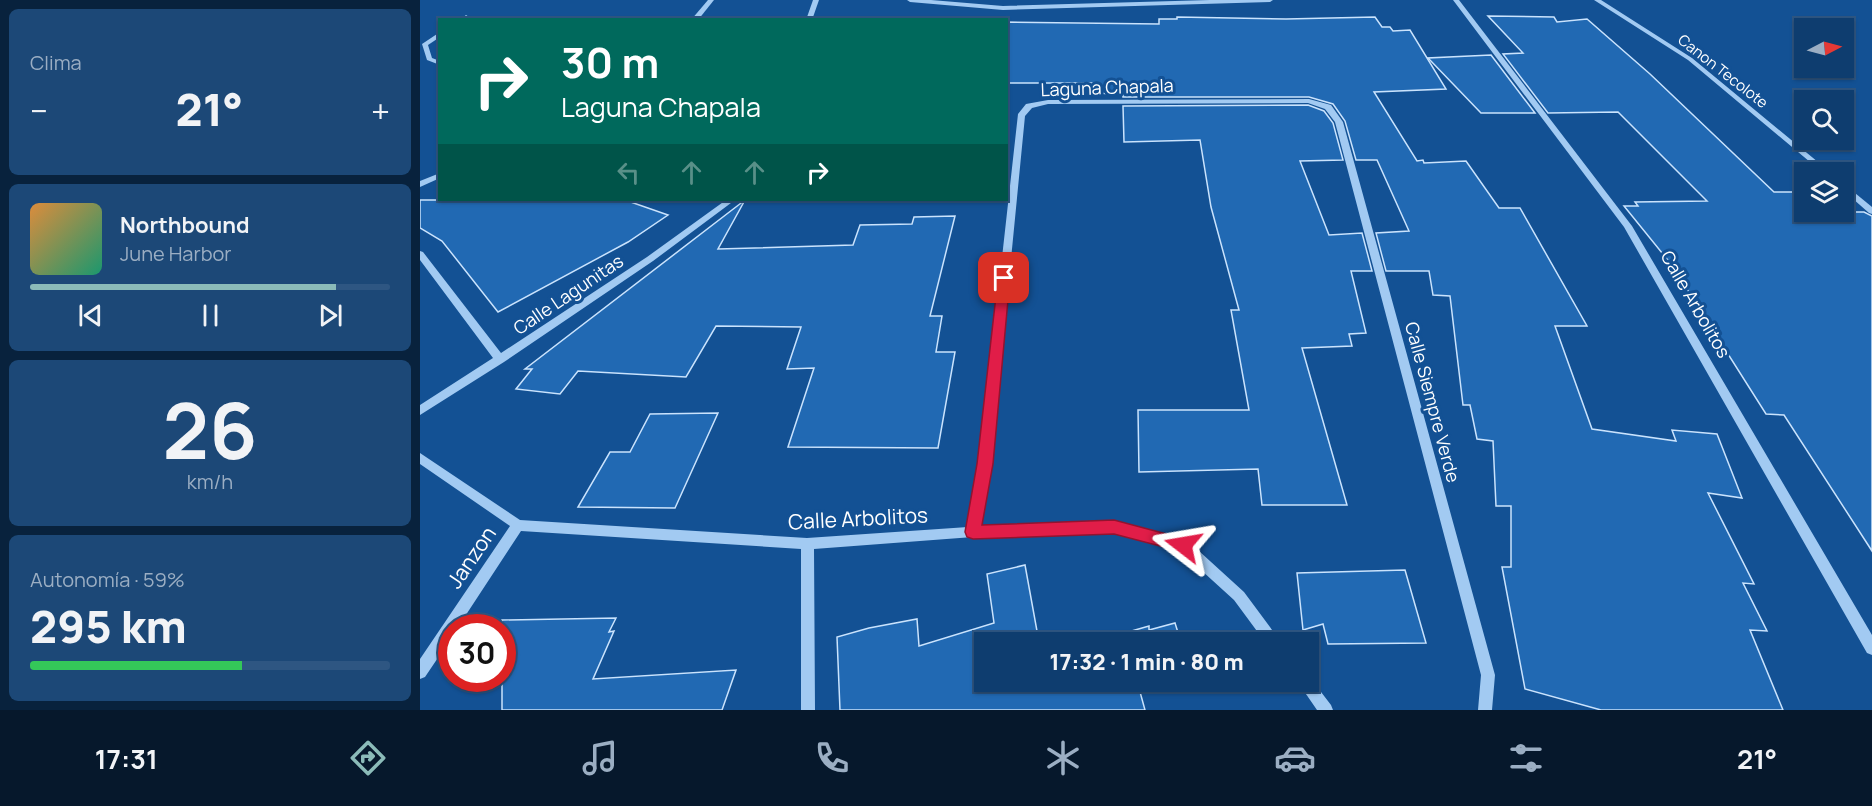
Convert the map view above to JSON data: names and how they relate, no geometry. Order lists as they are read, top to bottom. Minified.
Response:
{"streets":{"street":["Canon Tecolote","Laguna Chapala","Calle Lagunitas","Calle Arbolitos","Calle Siempre Verde","Janzon"]},"crossings":[["Laguna Chapala","Calle Arbolitos"],["Laguna Chapala","Calle Siempre Verde"],["Calle Arbolitos","Janzon"]],"north":"right","page":{"tile":["Clima",["26","km/h"],["Autonomía · 59%","295 km"]],"turn":["30 m","Laguna Chapala"],"heat":["−","21°","+"],"song":["Northbound","June Harbor"],"limit":"30","trip":"17:32 · 1 min · 80 m","tabs":["17:31","21°"]}}
